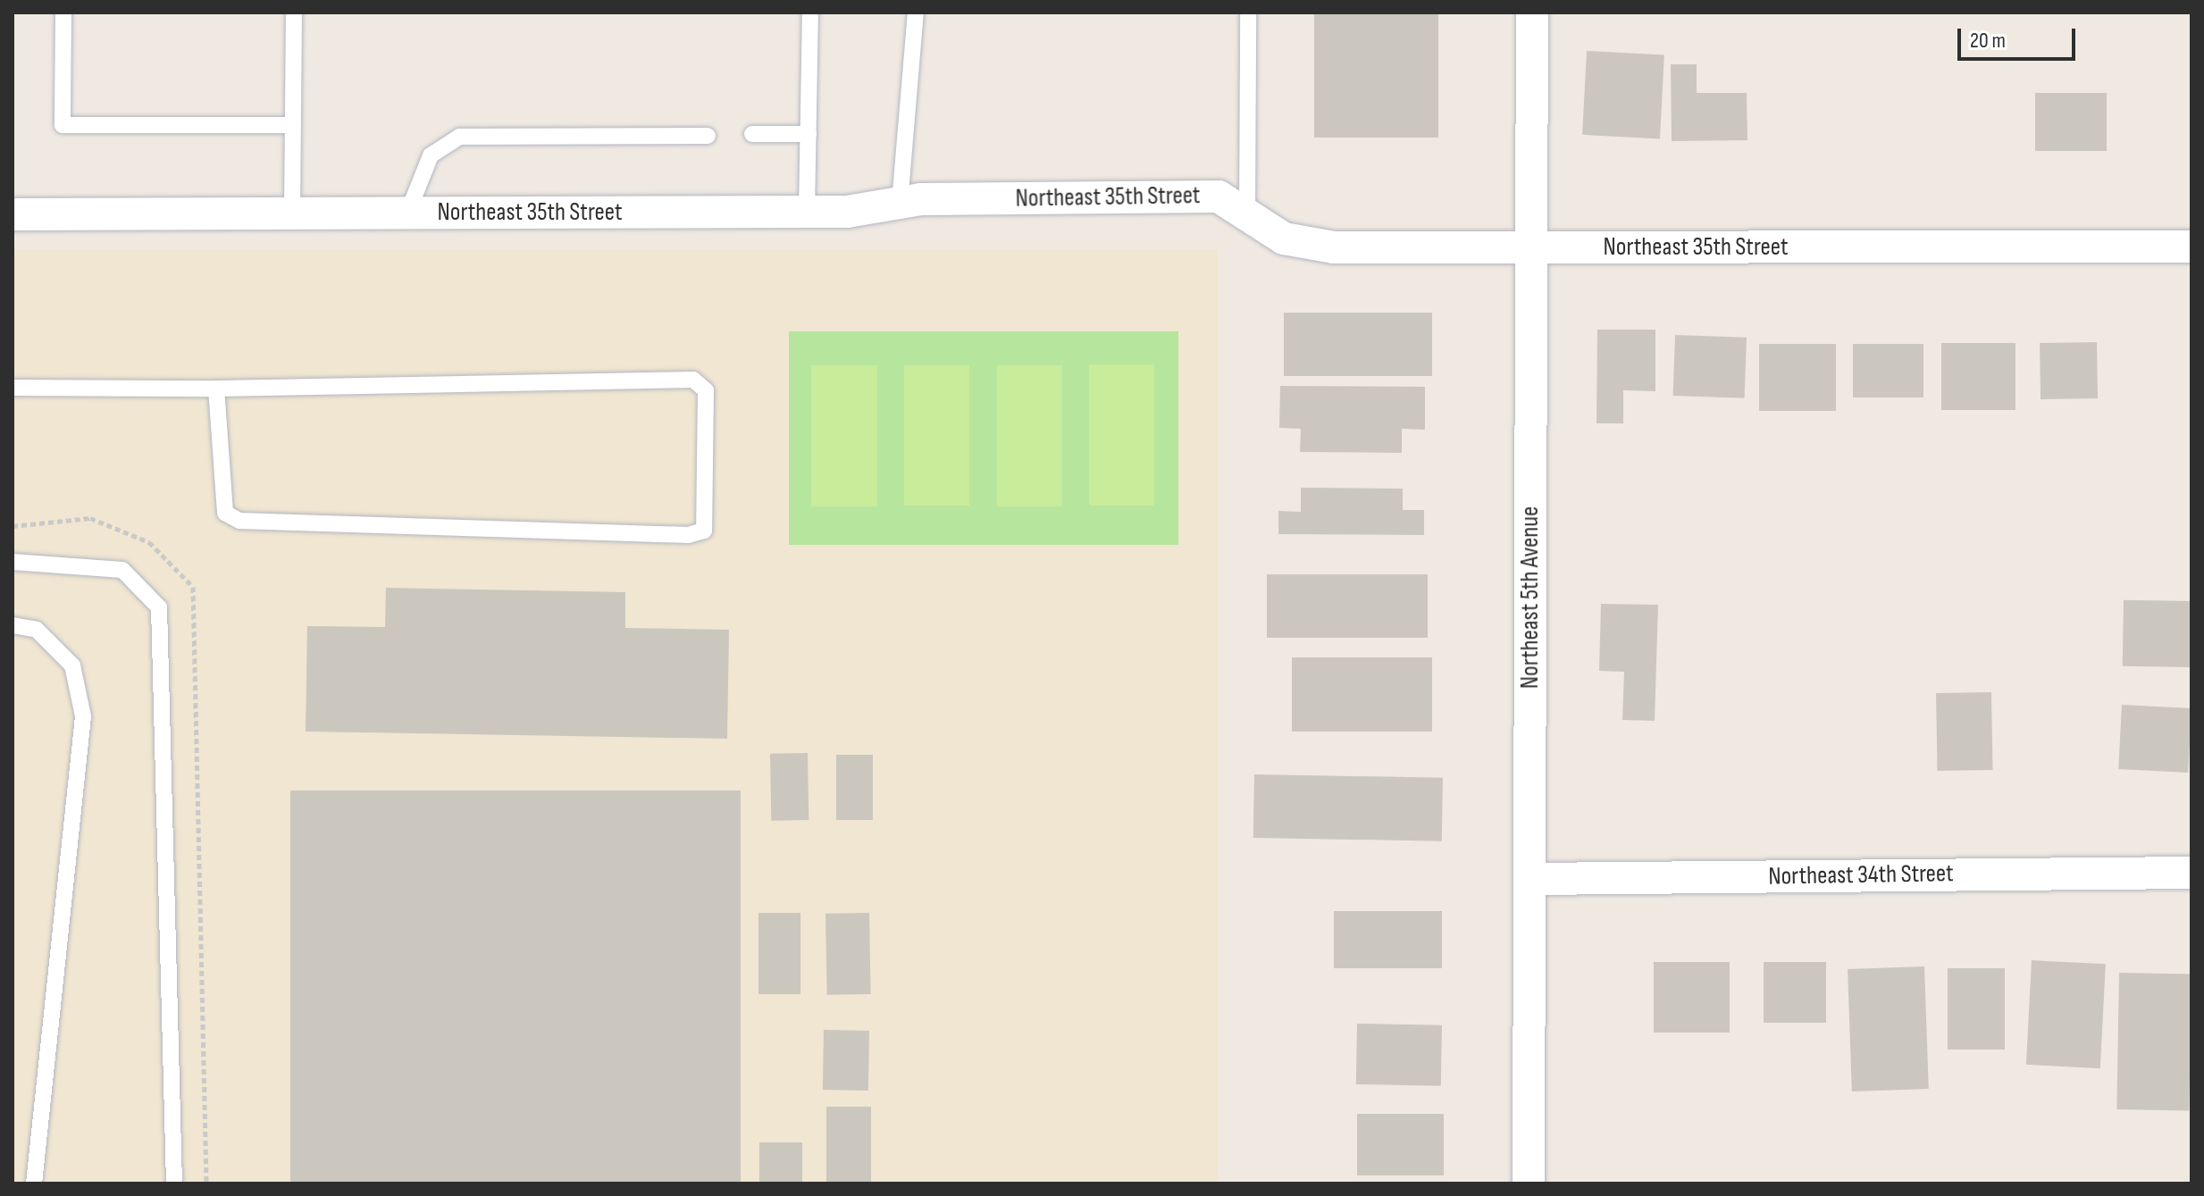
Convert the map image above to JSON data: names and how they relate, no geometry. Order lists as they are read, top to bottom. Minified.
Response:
{"streets":{"street":["Northeast 35th Street","Northeast 5th Avenue","Northeast 34th Street"]},"crossings":[["Northeast 35th Street","Northeast 5th Avenue"],["Northeast 5th Avenue","Northeast 34th Street"]],"scale_bar":"20 m"}
